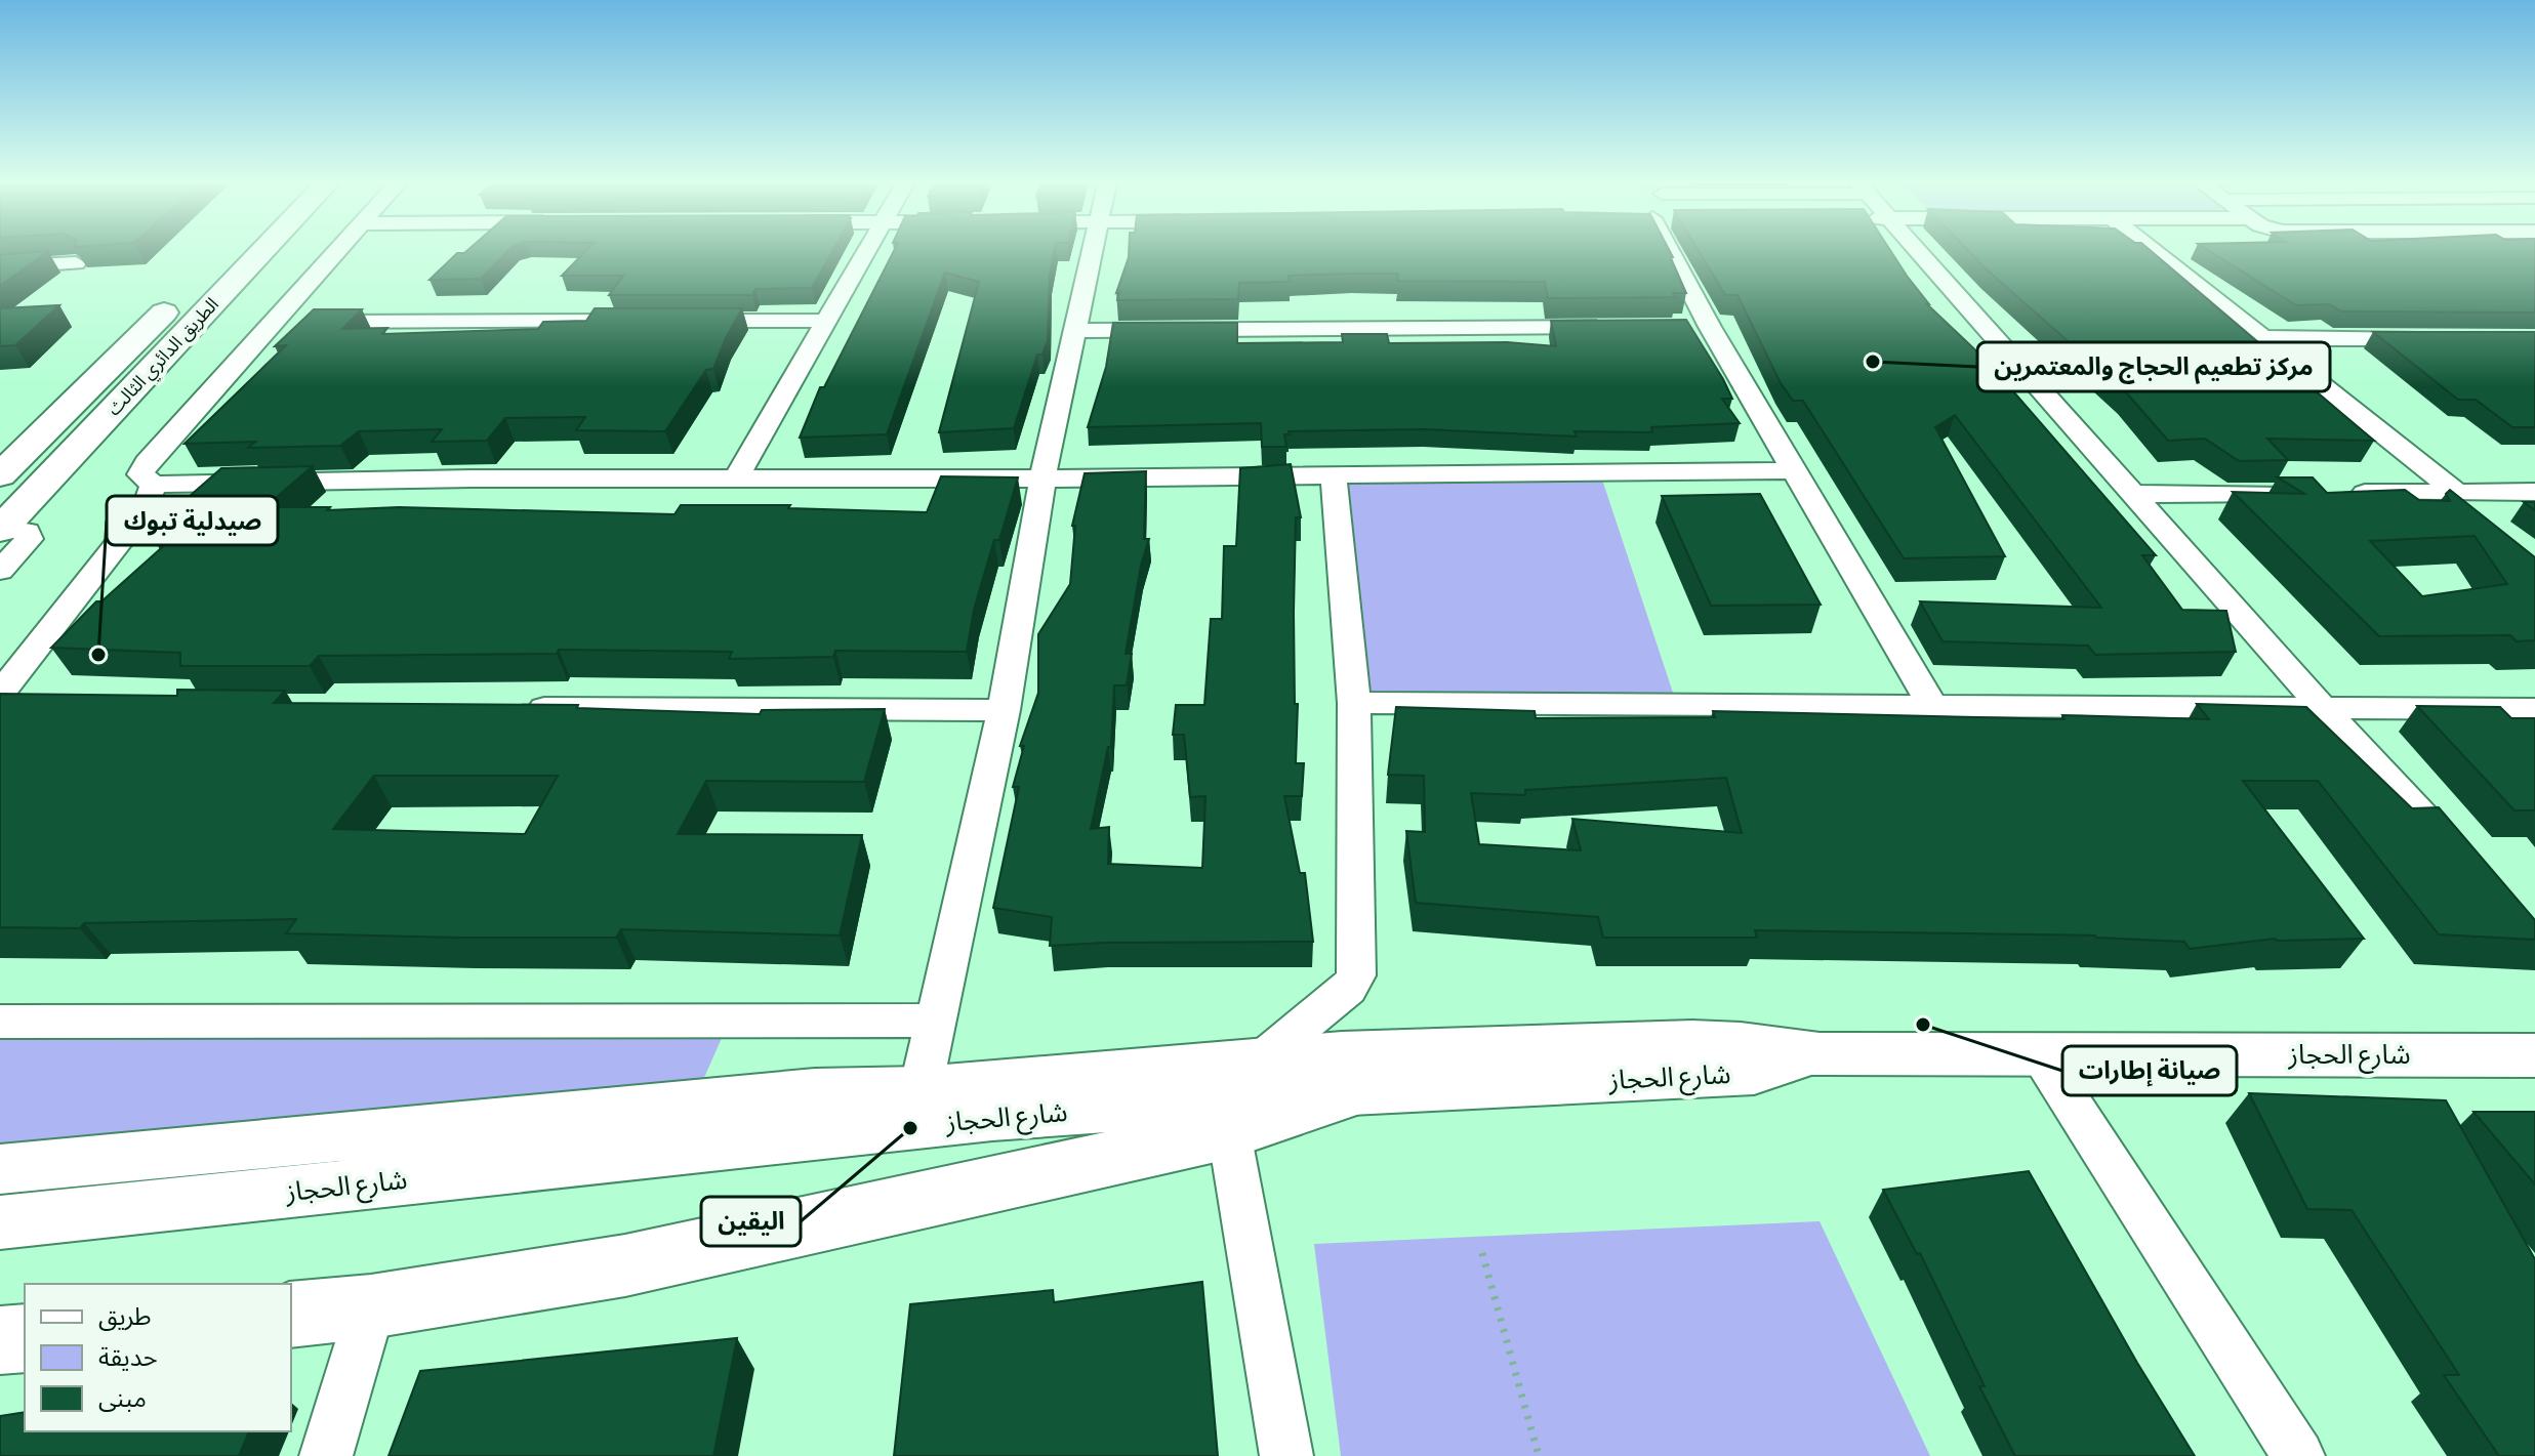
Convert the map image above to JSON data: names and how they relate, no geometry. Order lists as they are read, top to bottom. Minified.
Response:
{"streets":{"highway":["الطريق الدائري الثالث"],"main road":["شارع الحجاز"]},"places":["مركز تطعيم الحجاج والمعتمرين","صيدلية تبوك","صيانة إطارات","اليقين"],"legend":["طريق","حديقة","مبنى"]}
